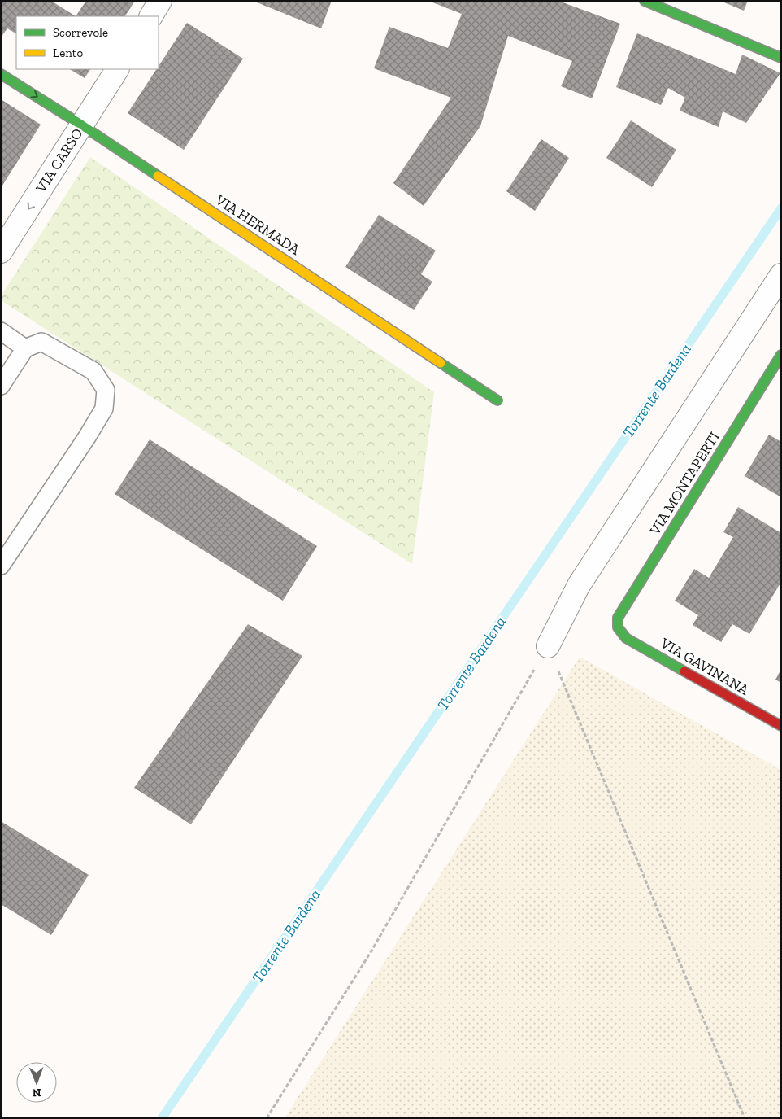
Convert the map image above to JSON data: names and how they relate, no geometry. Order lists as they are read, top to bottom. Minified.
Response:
{"streets":{"street":["VIA CARSO","VIA HERMADA","VIA MONTAPERTI","VIA GAVINANA"]},"crossings":[["VIA CARSO","VIA HERMADA"],["VIA MONTAPERTI","VIA GAVINANA"]],"one_way":["VIA CARSO"],"water":["Torrente Bardena"],"legend":["Scorrevole","Lento"],"north":"bottom"}
